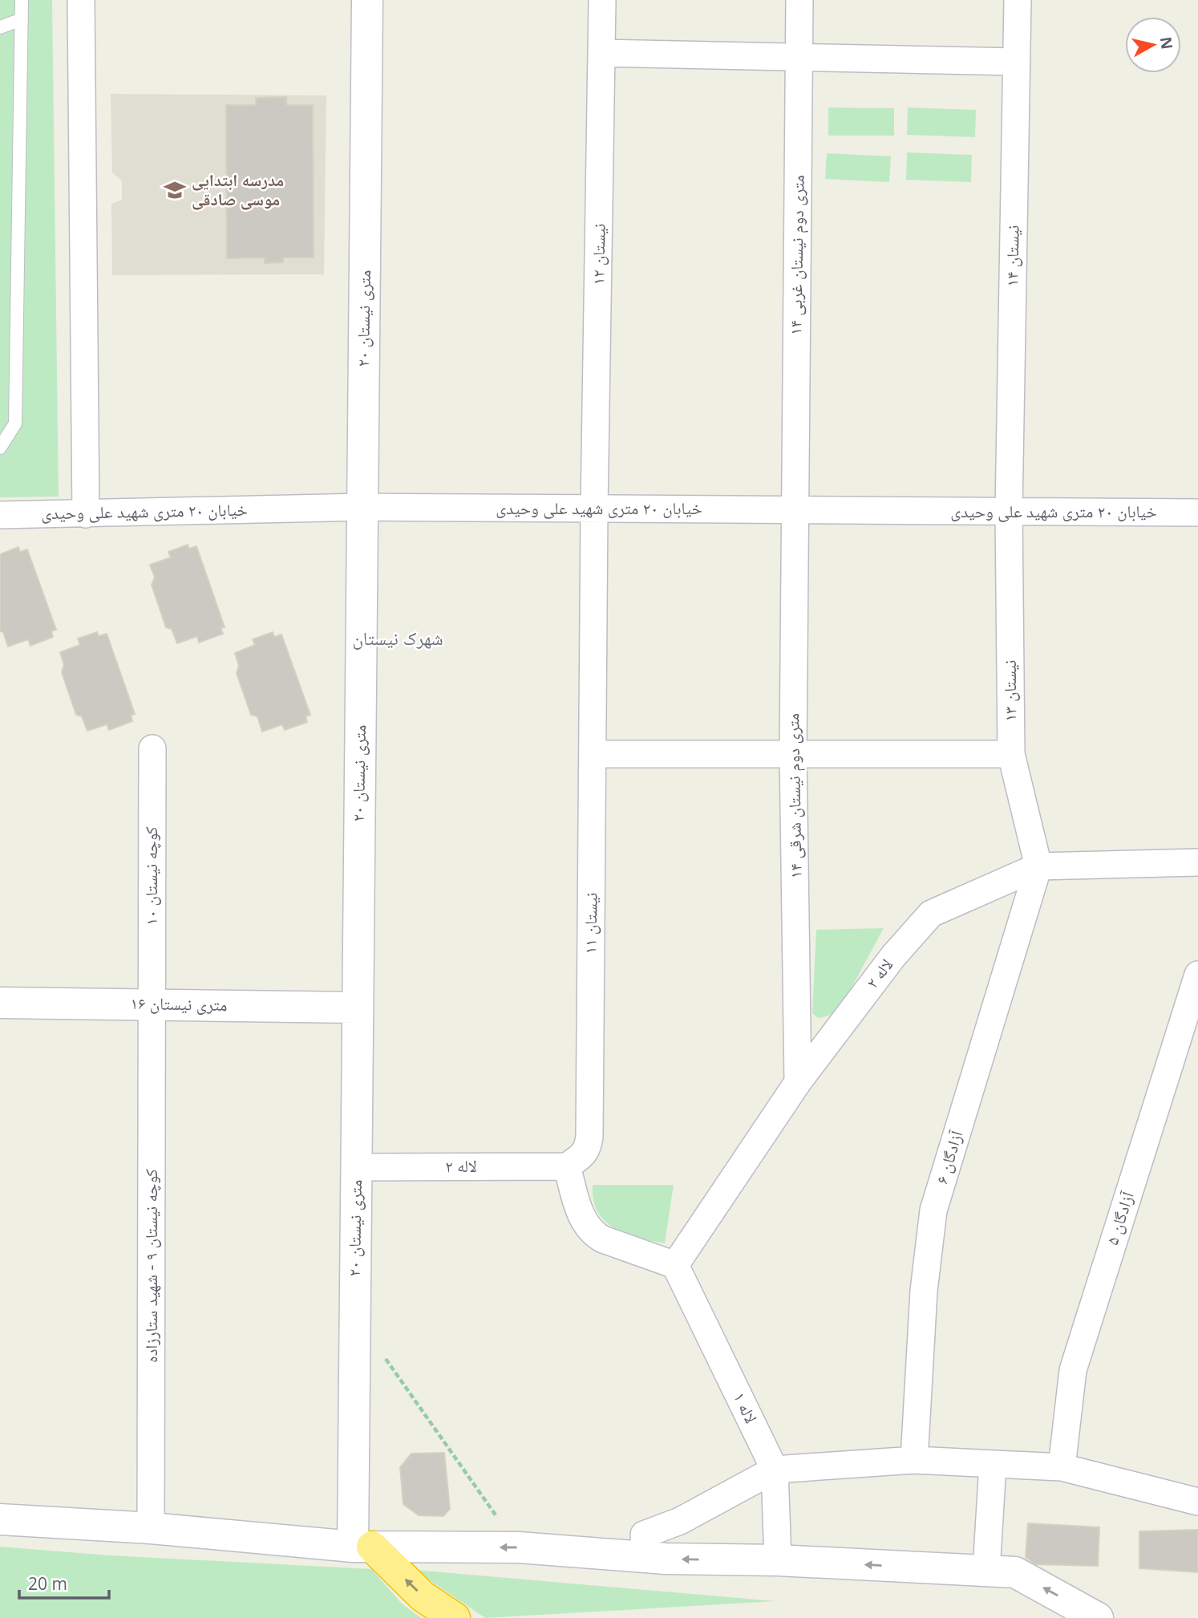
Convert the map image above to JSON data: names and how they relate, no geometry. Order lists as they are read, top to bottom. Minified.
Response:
{"streets":{"street":["نیستان ۱۲","۱۴ متری دوم نیستان غربی","نیستان ۱۴","۲۰ متری نیستان","خیابان ۲۰ متری شهید علی وحیدی","نیستان ۱۳","۱۴ متری دوم نیستان شرقی","کوچه نیستان ۱۰","نیستان ۱۱","لاله ۲","۱۶ متری نیستان","آزادگان ۶","آزادگان ۵","کوچه نیستان ۹ - شهید ستارزاده","لاله ۱"]},"crossings":[["نیستان ۱۲","خیابان ۲۰ متری شهید علی وحیدی"],["نیستان ۱۲","نیستان ۱۱"],["۱۴ متری دوم نیستان غربی","خیابان ۲۰ متری شهید علی وحیدی"],["۱۴ متری دوم نیستان غربی","۱۴ متری دوم نیستان شرقی"],["نیستان ۱۴","خیابان ۲۰ متری شهید علی وحیدی"],["نیستان ۱۴","نیستان ۱۳"],["۲۰ متری نیستان","خیابان ۲۰ متری شهید علی وحیدی"],["۲۰ متری نیستان","لاله ۲"],["۲۰ متری نیستان","۱۶ متری نیستان"],["خیابان ۲۰ متری شهید علی وحیدی","نیستان ۱۳"],["خیابان ۲۰ متری شهید علی وحیدی","۱۴ متری دوم نیستان شرقی"],["خیابان ۲۰ متری شهید علی وحیدی","نیستان ۱۱"],["نیستان ۱۳","لاله ۲"],["نیستان ۱۳","آزادگان ۶"],["۱۴ متری دوم نیستان شرقی","لاله ۲"],["کوچه نیستان ۱۰","۱۶ متری نیستان"],["کوچه نیستان ۱۰","کوچه نیستان ۹ - شهید ستارزاده"],["نیستان ۱۱","لاله ۲"],["لاله ۲","آزادگان ۶"],["لاله ۲","لاله ۱"],["۱۶ متری نیستان","کوچه نیستان ۹ - شهید ستارزاده"]],"districts":["شهرک نیستان"],"places":{"school or university":["مدرسه ابتدایی موسی صادقی"]},"scale_bar":"20 m","north":"right"}
